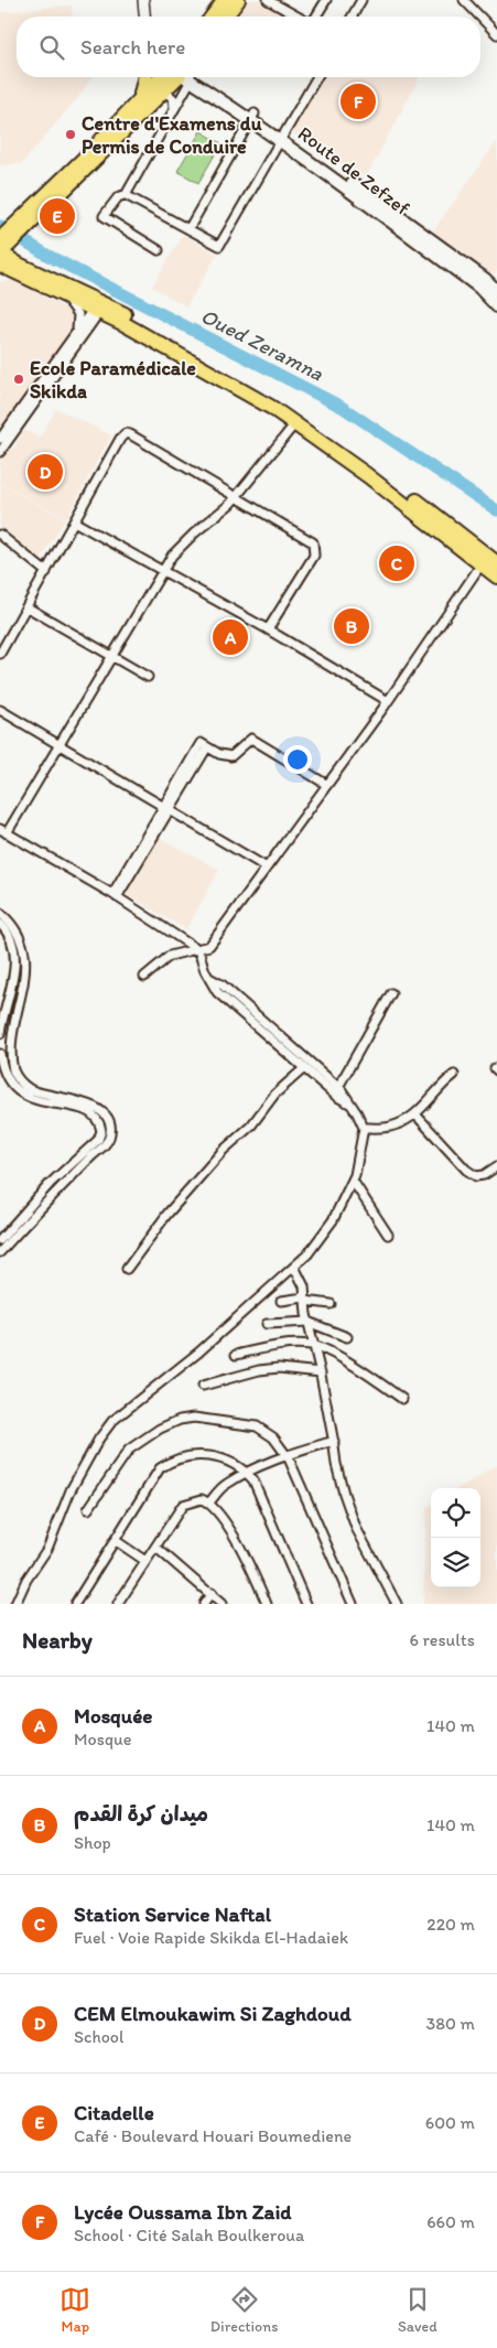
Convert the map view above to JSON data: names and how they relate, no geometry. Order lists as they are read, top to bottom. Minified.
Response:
{"streets":{"main road":["Route de Zefzef"]},"water":["Oued Zeramna"],"places":["Centre d'Examens du Permis de Conduire","Ecole Paramédicale Skikda"],"page":{"search":"Search here","pins":["F","E","D","C","B","A"],"heading":["Nearby","6 results"],"list":[{"mark":"A","name":"Mosquée","note":"Mosque","value":"140 m"},{"mark":"B","name":"ميدان كرة القدم","note":"Shop","value":"140 m"},{"mark":"C","name":"Station Service Naftal","note":"Fuel · Voie Rapide Skikda El-Hadaiek","value":"220 m"},{"mark":"D","name":"CEM Elmoukawim Si Zaghdoud","note":"School","value":"380 m"},{"mark":"E","name":"Citadelle","note":"Café · Boulevard Houari Boumediene","value":"600 m"},{"mark":"F","name":"Lycée Oussama Ibn Zaid","note":"School · Cité Salah Boulkeroua","value":"660 m"}],"nav":["Map","Directions","Saved"]}}
